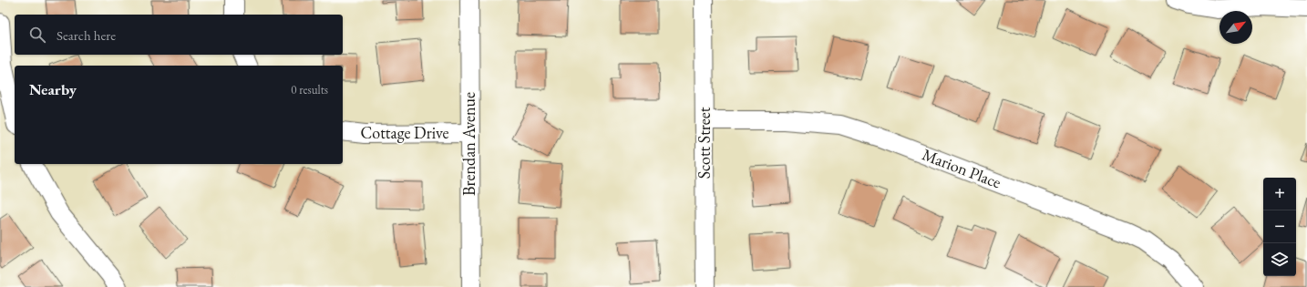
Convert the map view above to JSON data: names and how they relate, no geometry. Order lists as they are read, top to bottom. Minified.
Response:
{"streets":{"street":["Cottage Drive","Scott Street","Brendan Avenue","Marion Place"]},"crossings":[["Cottage Drive","Brendan Avenue"],["Scott Street","Marion Place"]],"north":"top right","page":{"search":"Search here","heading":["Nearby","0 results"],"map_buttons":["+","−"]}}
